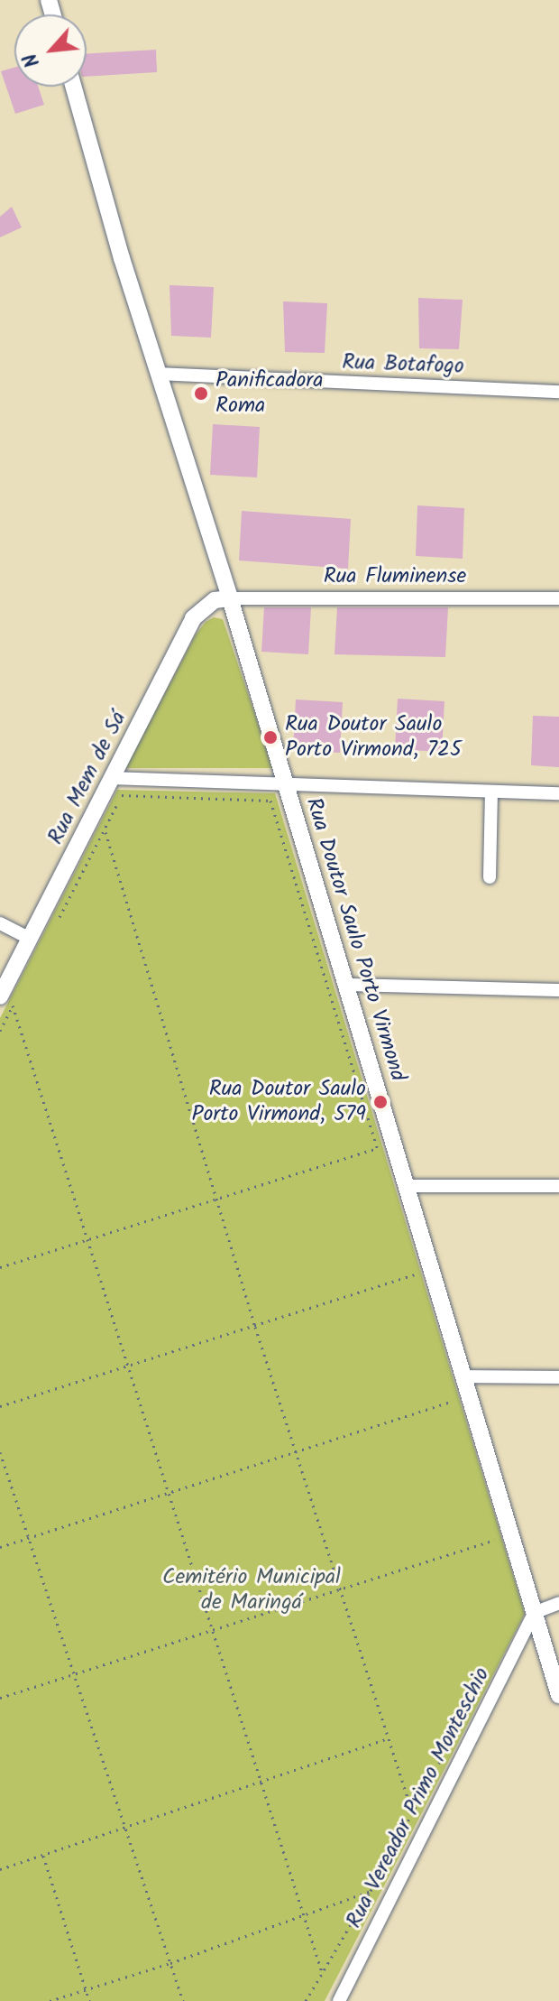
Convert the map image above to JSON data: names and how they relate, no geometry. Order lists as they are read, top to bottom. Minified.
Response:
{"streets":{"street":["Rua Botafogo","Rua Fluminense","Rua Mem de Sá","Rua Doutor Saulo Porto Virmond","Rua Vereador Primo Monteschio"]},"crossings":[["Rua Botafogo","Rua Doutor Saulo Porto Virmond"],["Rua Fluminense","Rua Mem de Sá"],["Rua Fluminense","Rua Doutor Saulo Porto Virmond"],["Rua Mem de Sá","Rua Doutor Saulo Porto Virmond"],["Rua Doutor Saulo Porto Virmond","Rua Vereador Primo Monteschio"]],"parks":["Cemitério Municipal de Maringá"],"places":["Panificadora Roma","Rua Doutor Saulo Porto Virmond, 725","Rua Doutor Saulo Porto Virmond, 579"],"north":"bottom left"}
